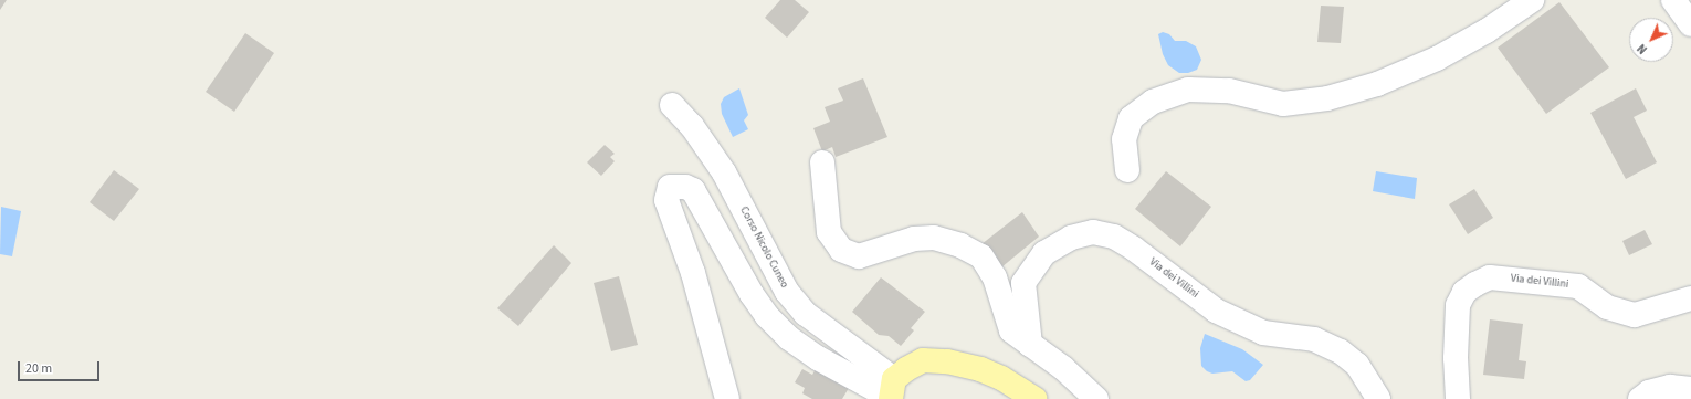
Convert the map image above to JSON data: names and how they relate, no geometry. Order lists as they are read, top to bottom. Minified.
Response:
{"streets":{"street":["Corso Nicolo Cuneo","Via dei Villini"]},"scale_bar":"20 m","north":"bottom left"}
